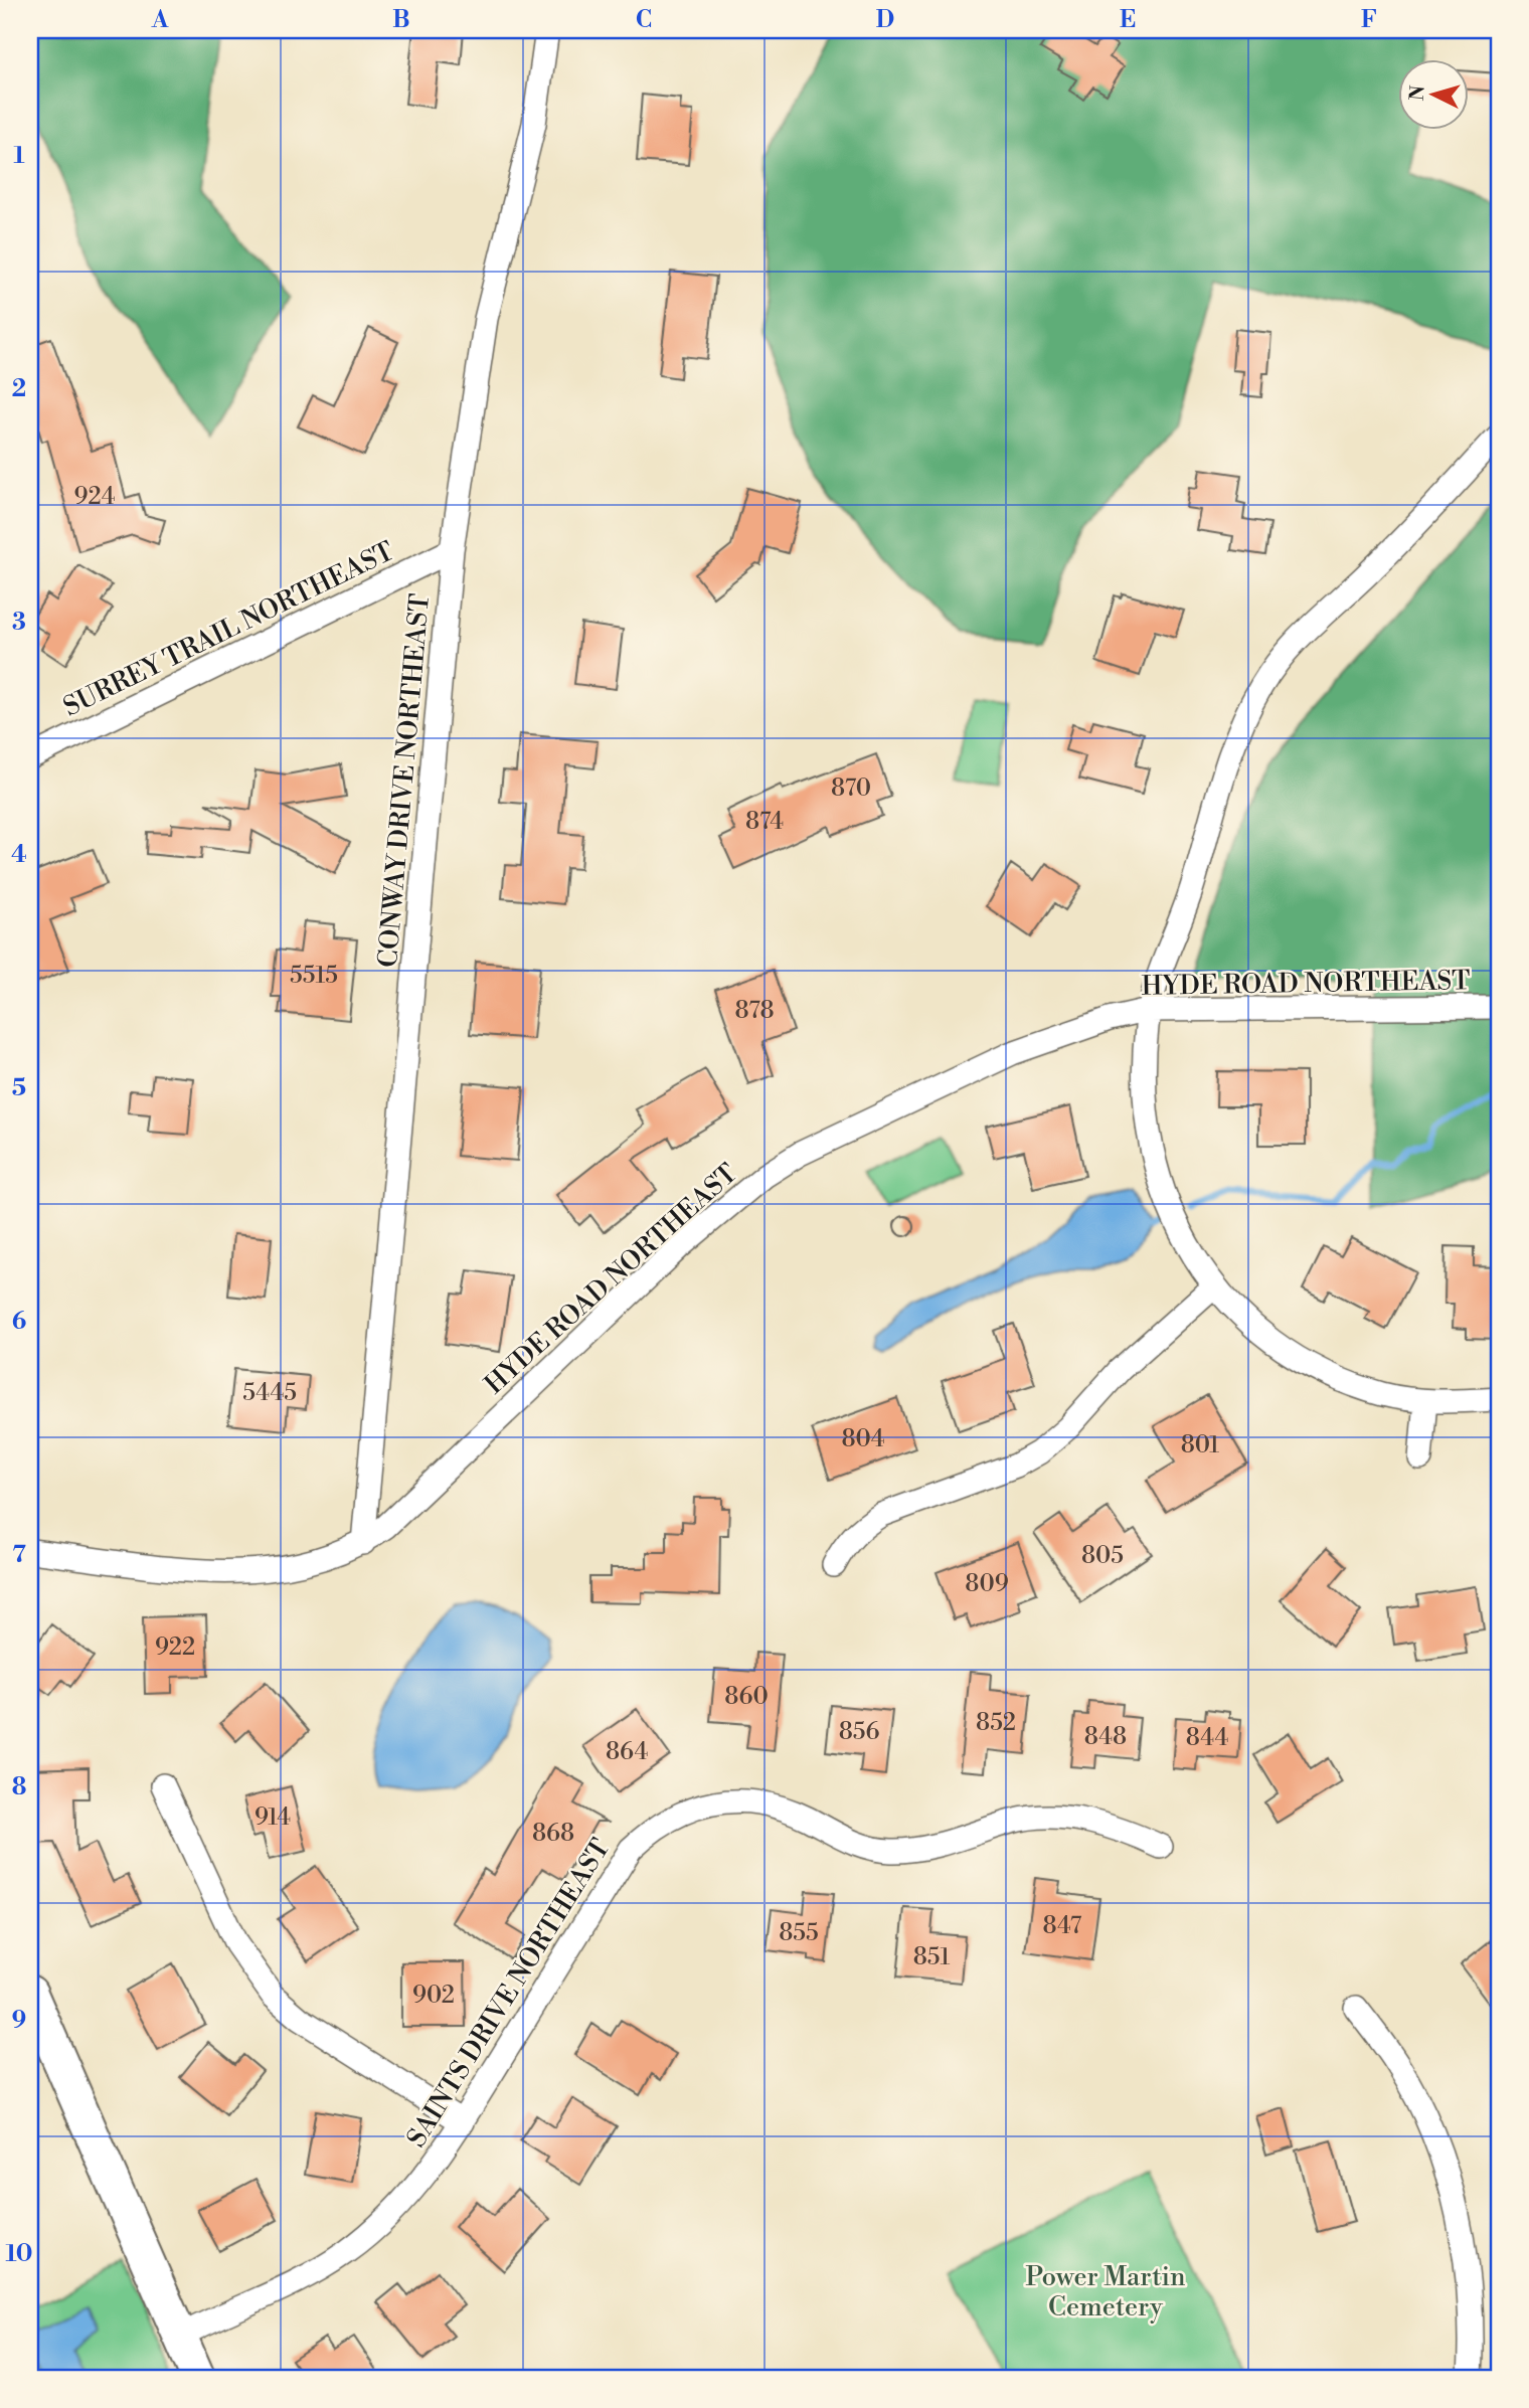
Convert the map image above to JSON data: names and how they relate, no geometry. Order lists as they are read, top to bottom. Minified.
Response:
{"streets":{"street":["SURREY TRAIL NORTHEAST","CONWAY DRIVE NORTHEAST","HYDE ROAD NORTHEAST","SAINTS DRIVE NORTHEAST"]},"crossings":[["SURREY TRAIL NORTHEAST","CONWAY DRIVE NORTHEAST"],["CONWAY DRIVE NORTHEAST","HYDE ROAD NORTHEAST"]],"parks":["Power Martin Cemetery"],"house_numbers":["924","870","874","5515","878","5445","804","801","805","809","922","860","852","856","848","844","864","914","868","847","855","851","902"],"north":"left","grid":{"columns":["A","B","C","D","E","F"],"rows":["1","2","3","4","5","6","7","8","9","10"]}}
